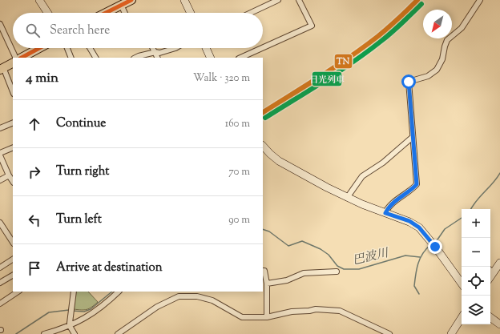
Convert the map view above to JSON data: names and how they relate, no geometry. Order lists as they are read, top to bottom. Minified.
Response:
{"water":["巴波川"],"lines":["transit line TN","transit line 日光列車"],"north":"bottom left","page":{"search":"Search here","heading":["4 min","Walk · 320 m"],"list":[["Continue","160 m"],["Turn right","70 m"],["Turn left","90 m"],"Arrive at destination"],"map_buttons":["+","−"]}}
